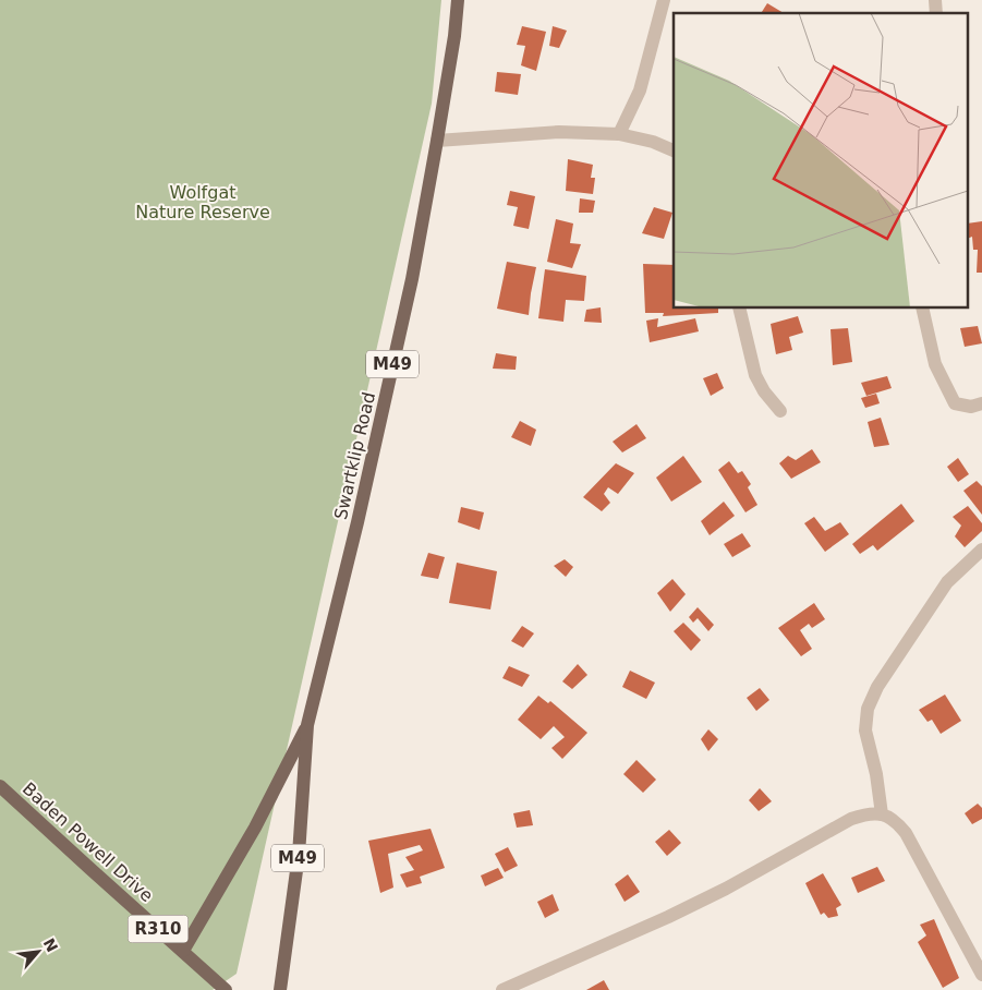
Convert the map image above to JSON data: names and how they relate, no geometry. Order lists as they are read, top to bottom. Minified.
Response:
{"streets":{"main road":["M49","Swartklip Road","Baden Powell Drive","R310"]},"crossings":[["Swartklip Road","Baden Powell Drive"]],"parks":["Wolfgat Nature Reserve"],"north":"top right"}
